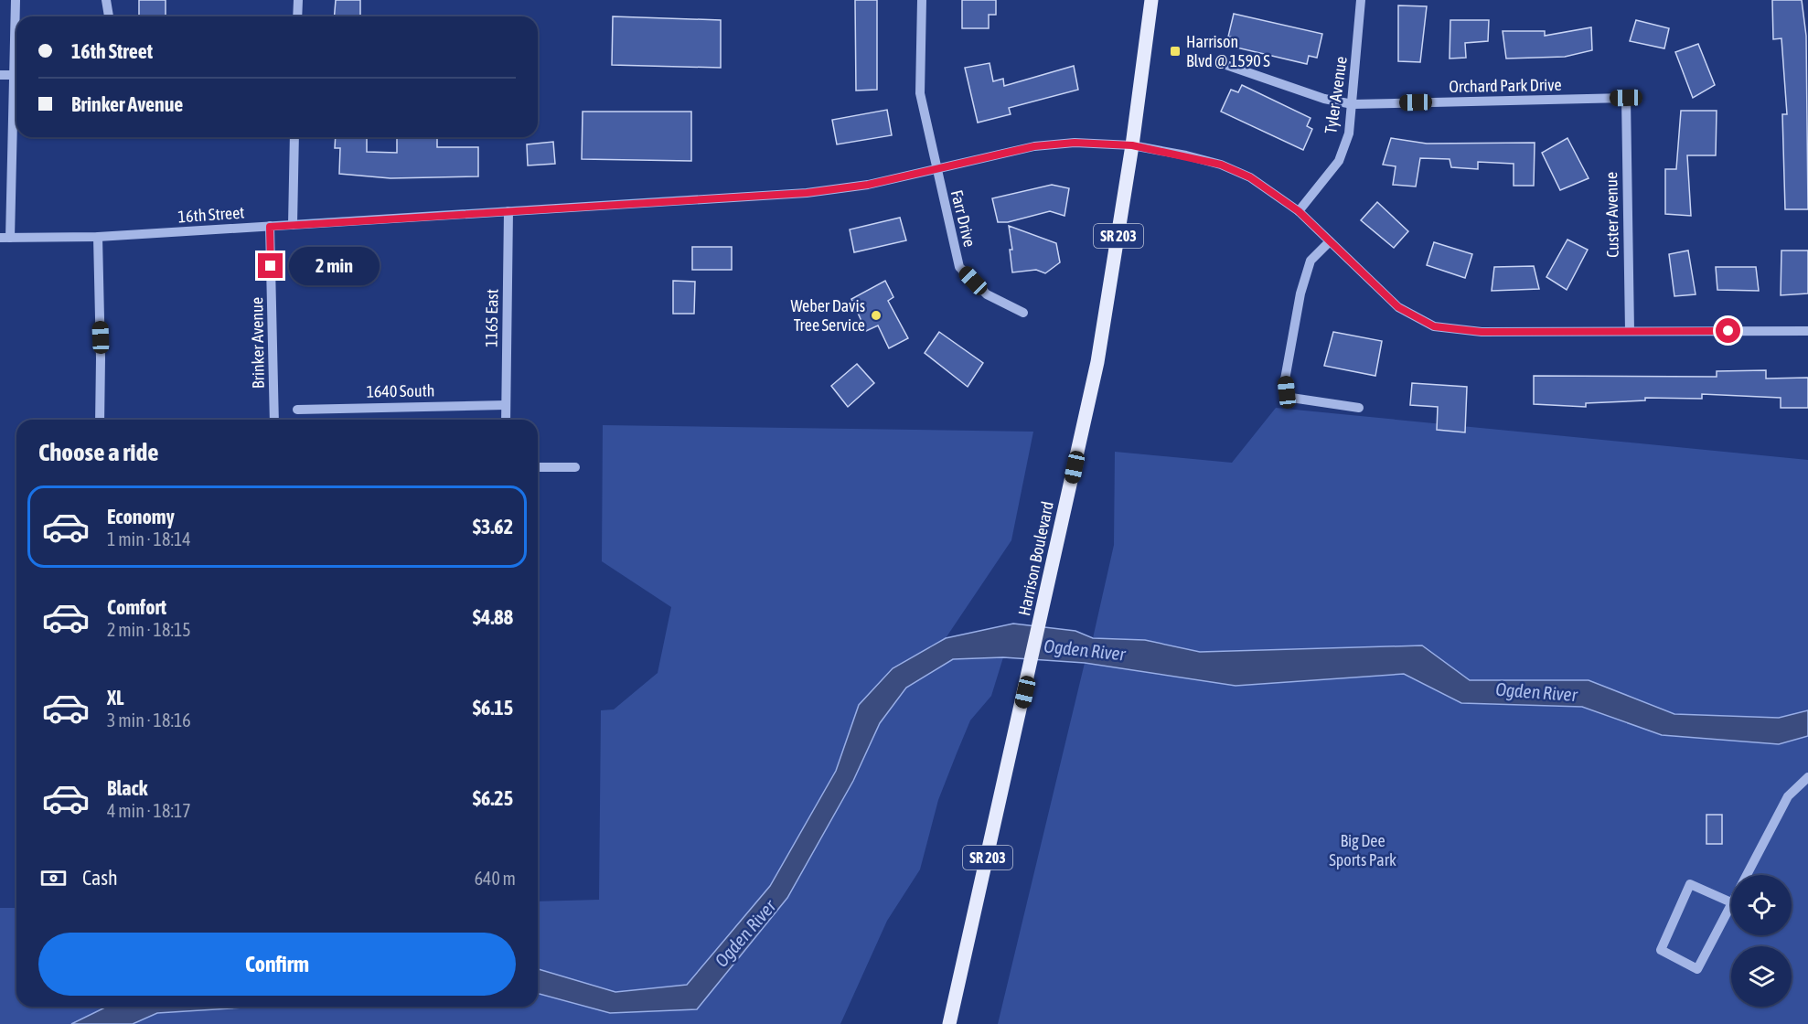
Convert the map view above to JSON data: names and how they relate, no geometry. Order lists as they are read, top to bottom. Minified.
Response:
{"streets":{"main road":["SR 203","Harrison Boulevard"],"street":["Orchard Park Drive","Tyler Avenue","16th Street","Custer Avenue","Farr Drive","1165 East","Brinker Avenue","1640 South"]},"crossings":[["Orchard Park Drive","Tyler Avenue"],["Orchard Park Drive","Custer Avenue"],["Tyler Avenue","16th Street"],["16th Street","Custer Avenue"],["16th Street","Farr Drive"],["16th Street","1165 East"],["16th Street","Brinker Avenue"],["16th Street","Harrison Boulevard"],["1165 East","1640 South"]],"water":["Ogden River"],"parks":["Big Dee Sports Park"],"places":{"transit":["Harrison Blvd @ 1590 S"],"other":["Weber Davis Tree Service"]},"page":{"banner":["16th Street","Brinker Avenue"],"bubble":"2 min","heading":"Choose a ride","list":[{"name":"Economy","note":"1 min · 18:14","value":"$3.62"},{"name":"Comfort","note":"2 min · 18:15","value":"$4.88"},{"name":"XL","note":"3 min · 18:16","value":"$6.15"},{"name":"Black","note":"4 min · 18:17","value":"$6.25"}],"pay":["Cash","640 m"],"buttons":"Confirm"}}
